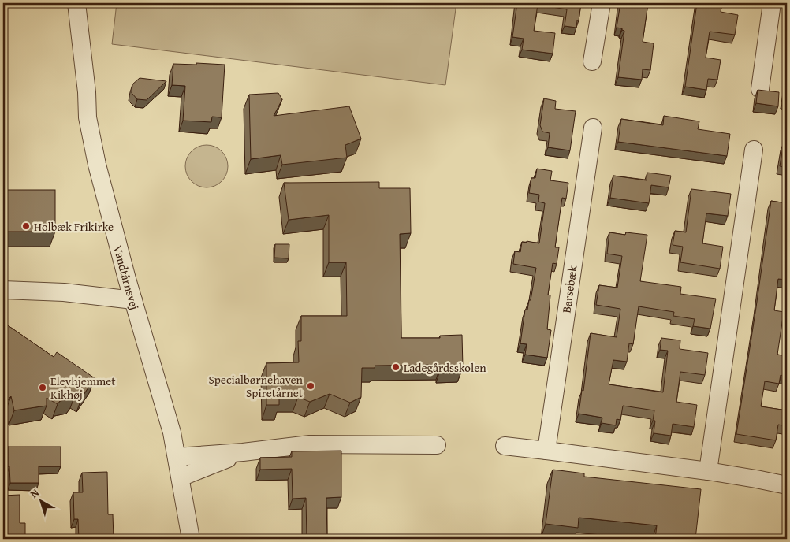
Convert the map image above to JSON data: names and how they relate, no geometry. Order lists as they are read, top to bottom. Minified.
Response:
{"streets":{"street":["Vandtårnsvej","Barsebæk"]},"places":["Holbæk Frikirke","Ladegårdsskolen","Specialbørnehaven Spiretårnet","Elevhjemmet Kikhøj"],"north":"top left"}
